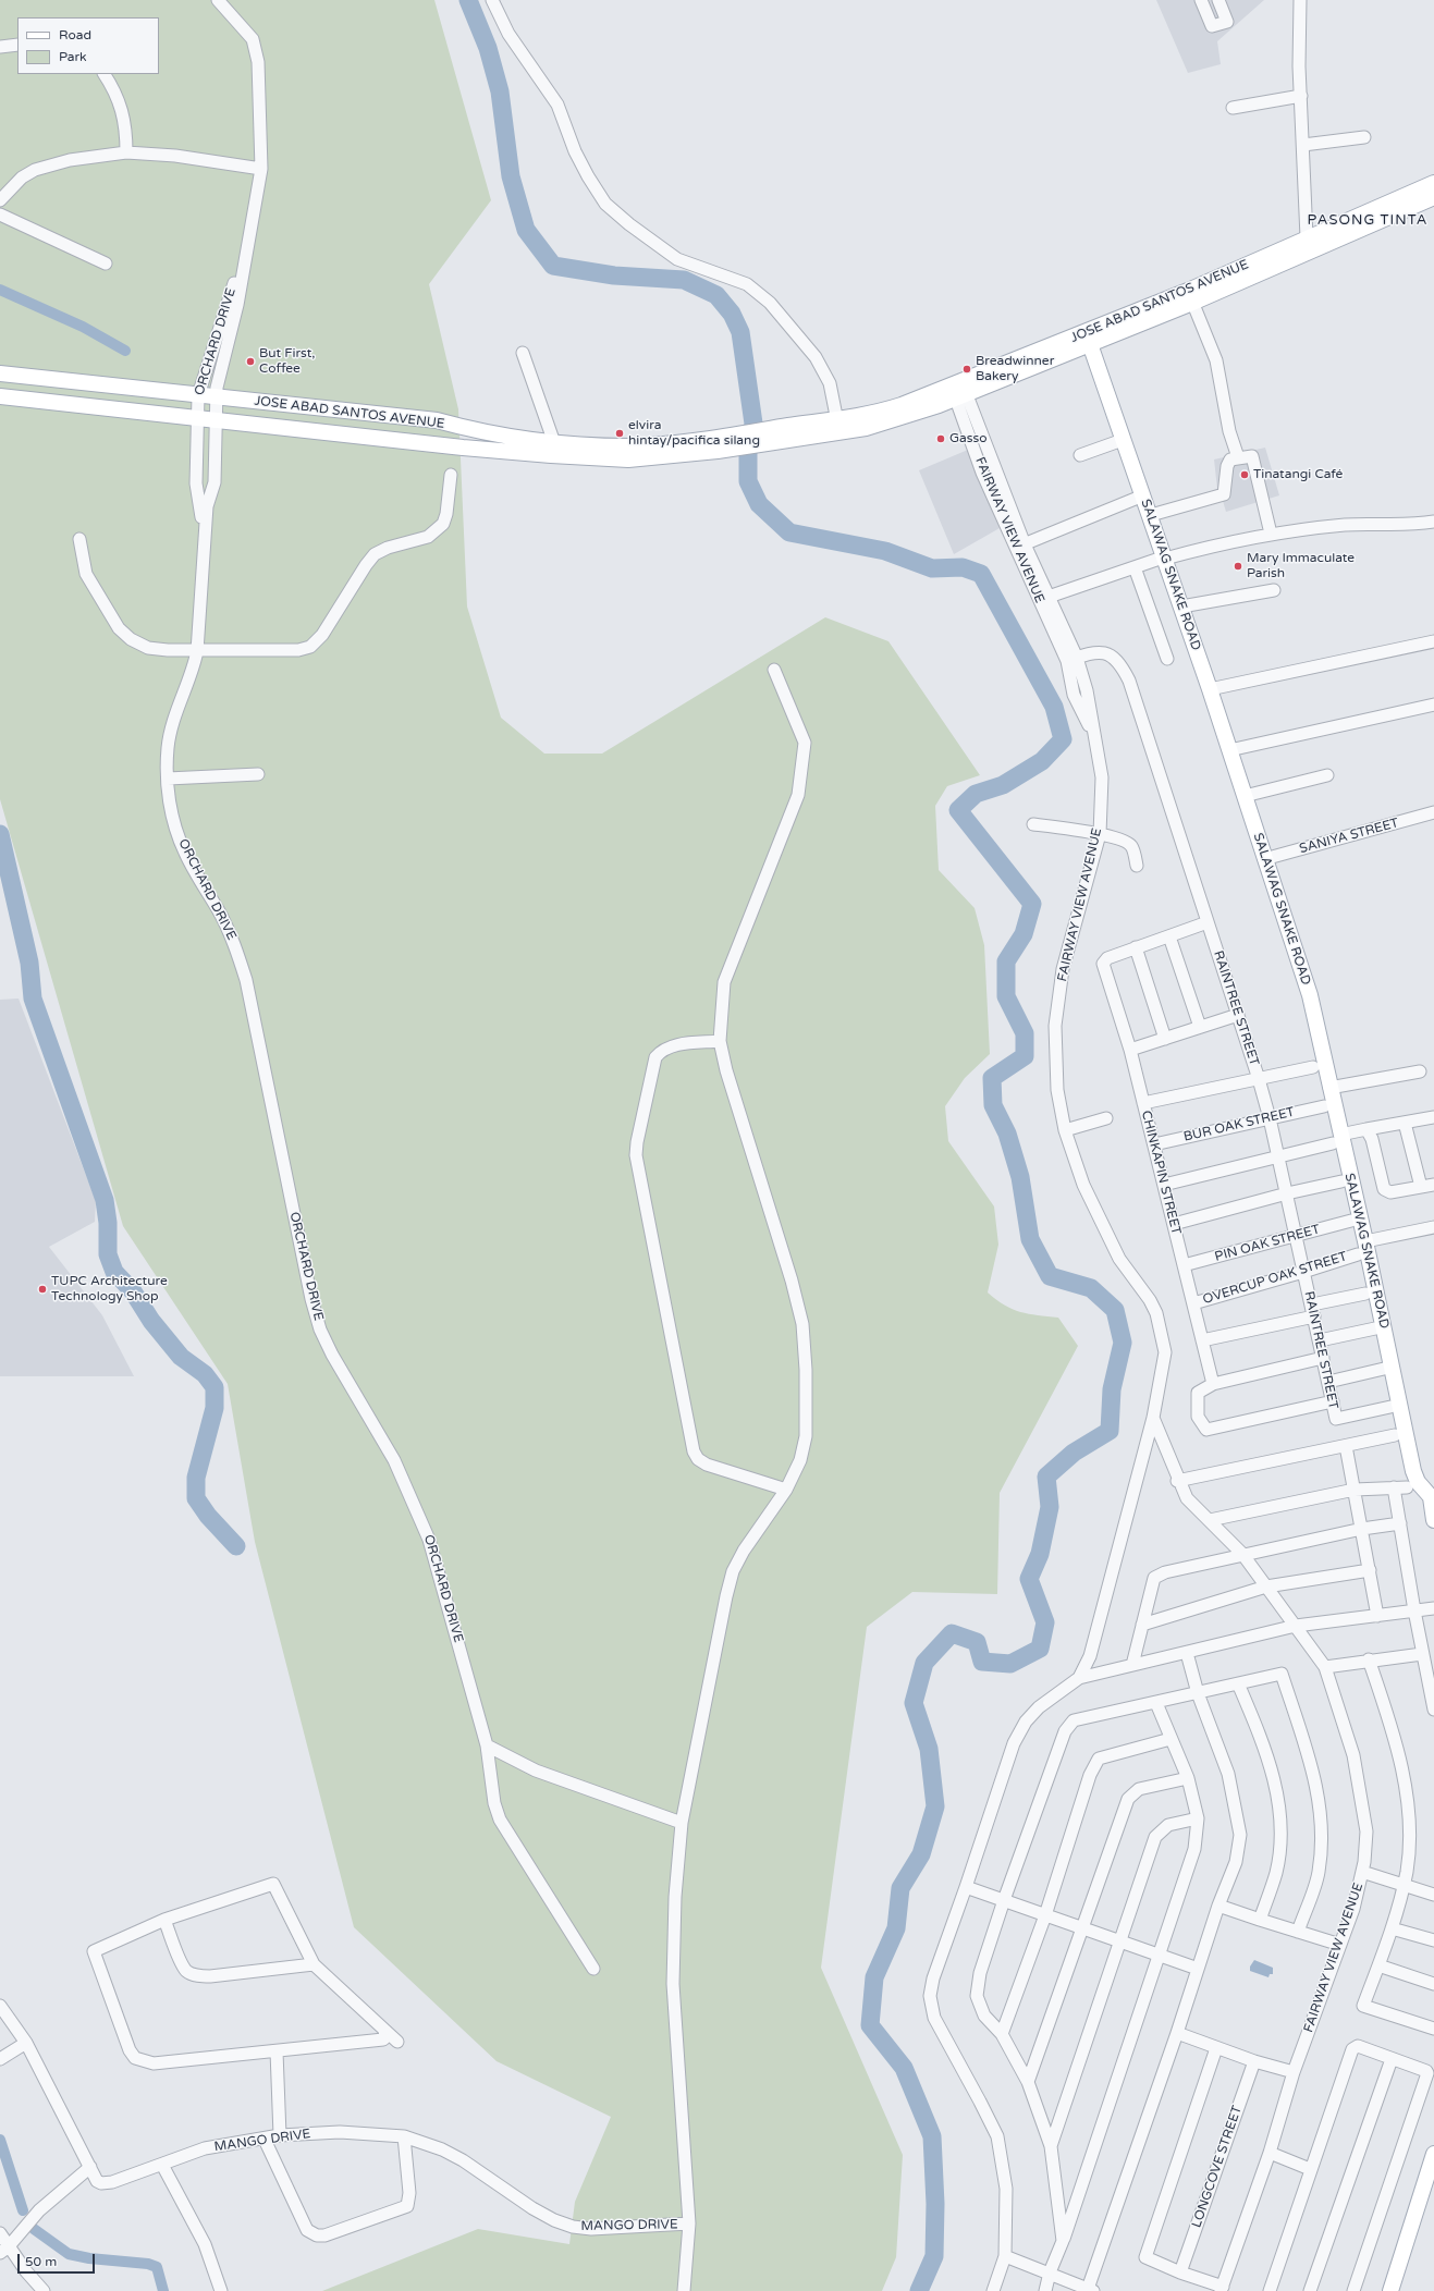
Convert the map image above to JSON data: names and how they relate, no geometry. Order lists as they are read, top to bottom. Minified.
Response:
{"streets":{"main road":["JOSE ABAD SANTOS AVENUE","SALAWAG SNAKE ROAD"],"street":["ORCHARD DRIVE","FAIRWAY VIEW AVENUE","SANIYA STREET","RAINTREE STREET","BUR OAK STREET","CHINKAPIN STREET","PIN OAK STREET","OVERCUP OAK STREET","MANGO DRIVE","LONGCOVE STREET"]},"crossings":[["JOSE ABAD SANTOS AVENUE","ORCHARD DRIVE"],["JOSE ABAD SANTOS AVENUE","FAIRWAY VIEW AVENUE"],["JOSE ABAD SANTOS AVENUE","SALAWAG SNAKE ROAD"],["FAIRWAY VIEW AVENUE","RAINTREE STREET"],["SALAWAG SNAKE ROAD","SANIYA STREET"],["RAINTREE STREET","BUR OAK STREET"],["RAINTREE STREET","PIN OAK STREET"],["RAINTREE STREET","OVERCUP OAK STREET"],["BUR OAK STREET","CHINKAPIN STREET"],["CHINKAPIN STREET","PIN OAK STREET"],["CHINKAPIN STREET","OVERCUP OAK STREET"]],"districts":["PASONG TINTA"],"places":["But First, Coffee","Breadwinner Bakery","elvira hintay/pacifica silang","Gasso","Tinatangi Café","Mary Immaculate Parish","TUPC Architecture Technology Shop"],"legend":["Road","Park"],"scale_bar":"50 m"}
